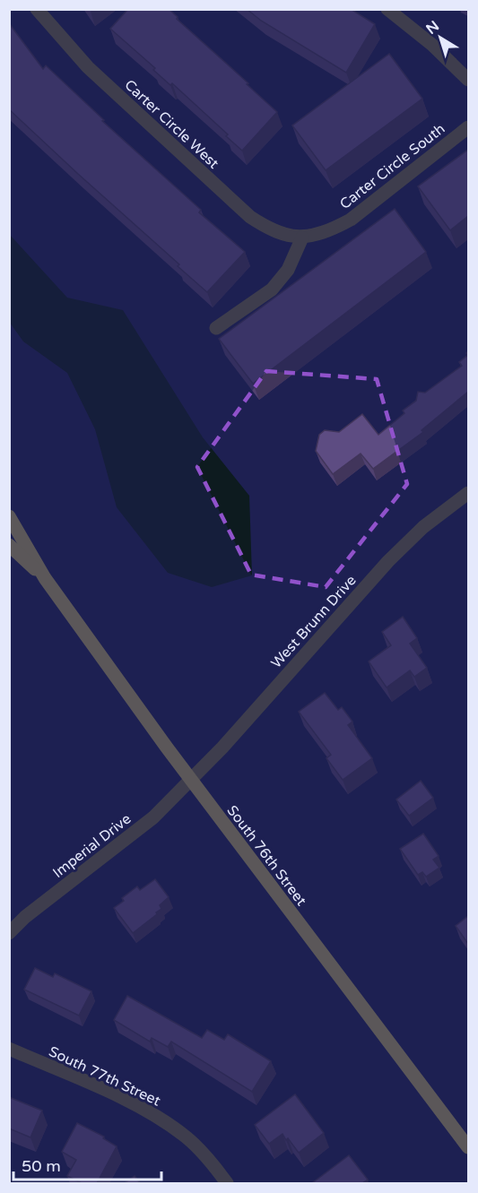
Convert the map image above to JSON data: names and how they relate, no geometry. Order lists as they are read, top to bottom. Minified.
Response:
{"streets":{"main road":["South 76th Street"],"street":["Carter Circle West","Carter Circle South","West Brunn Drive","Imperial Drive","South 77th Street"]},"crossings":[["Carter Circle West","Carter Circle South"],["West Brunn Drive","Imperial Drive"],["West Brunn Drive","South 76th Street"],["Imperial Drive","South 76th Street"]],"scale_bar":"50 m","north":"top left"}
